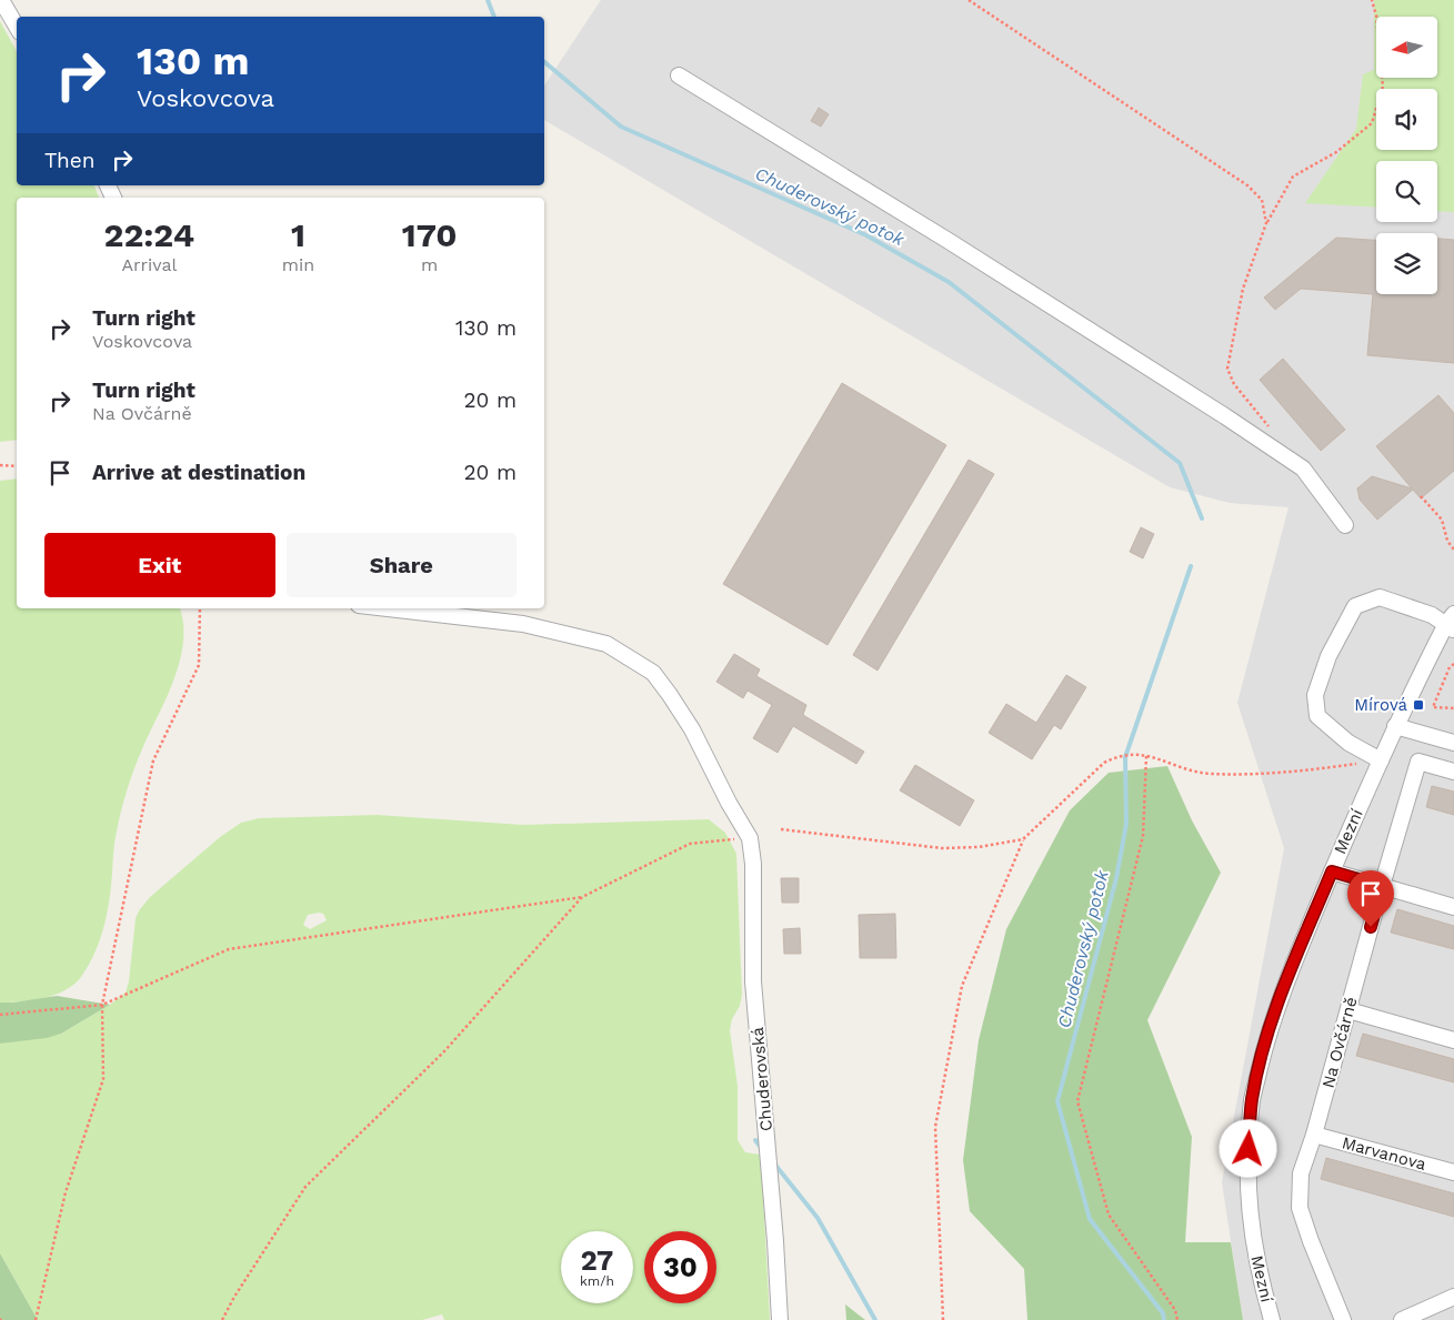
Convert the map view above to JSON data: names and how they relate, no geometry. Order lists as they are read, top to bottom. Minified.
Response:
{"streets":{"street":["Mezní","Na Ovčárně","Chuderovská","Marvanova"]},"crossings":[["Na Ovčárně","Marvanova"]],"water":["Chuderovský potok"],"places":{"transit":["Mírová"]},"north":"left","page":{"turn":["130 m","Voskovcova"],"then":"Then","eta":["22:24","Arrival","1","min","170","m"],"list":[{"name":"Turn right","note":"Voskovcova","value":"130 m"},{"name":"Turn right","note":"Na Ovčárně","value":"20 m"},{"name":"Arrive at destination","value":"20 m"}],"buttons":["Exit","Share"],"speed":"27 km/h","limit":"30"}}
